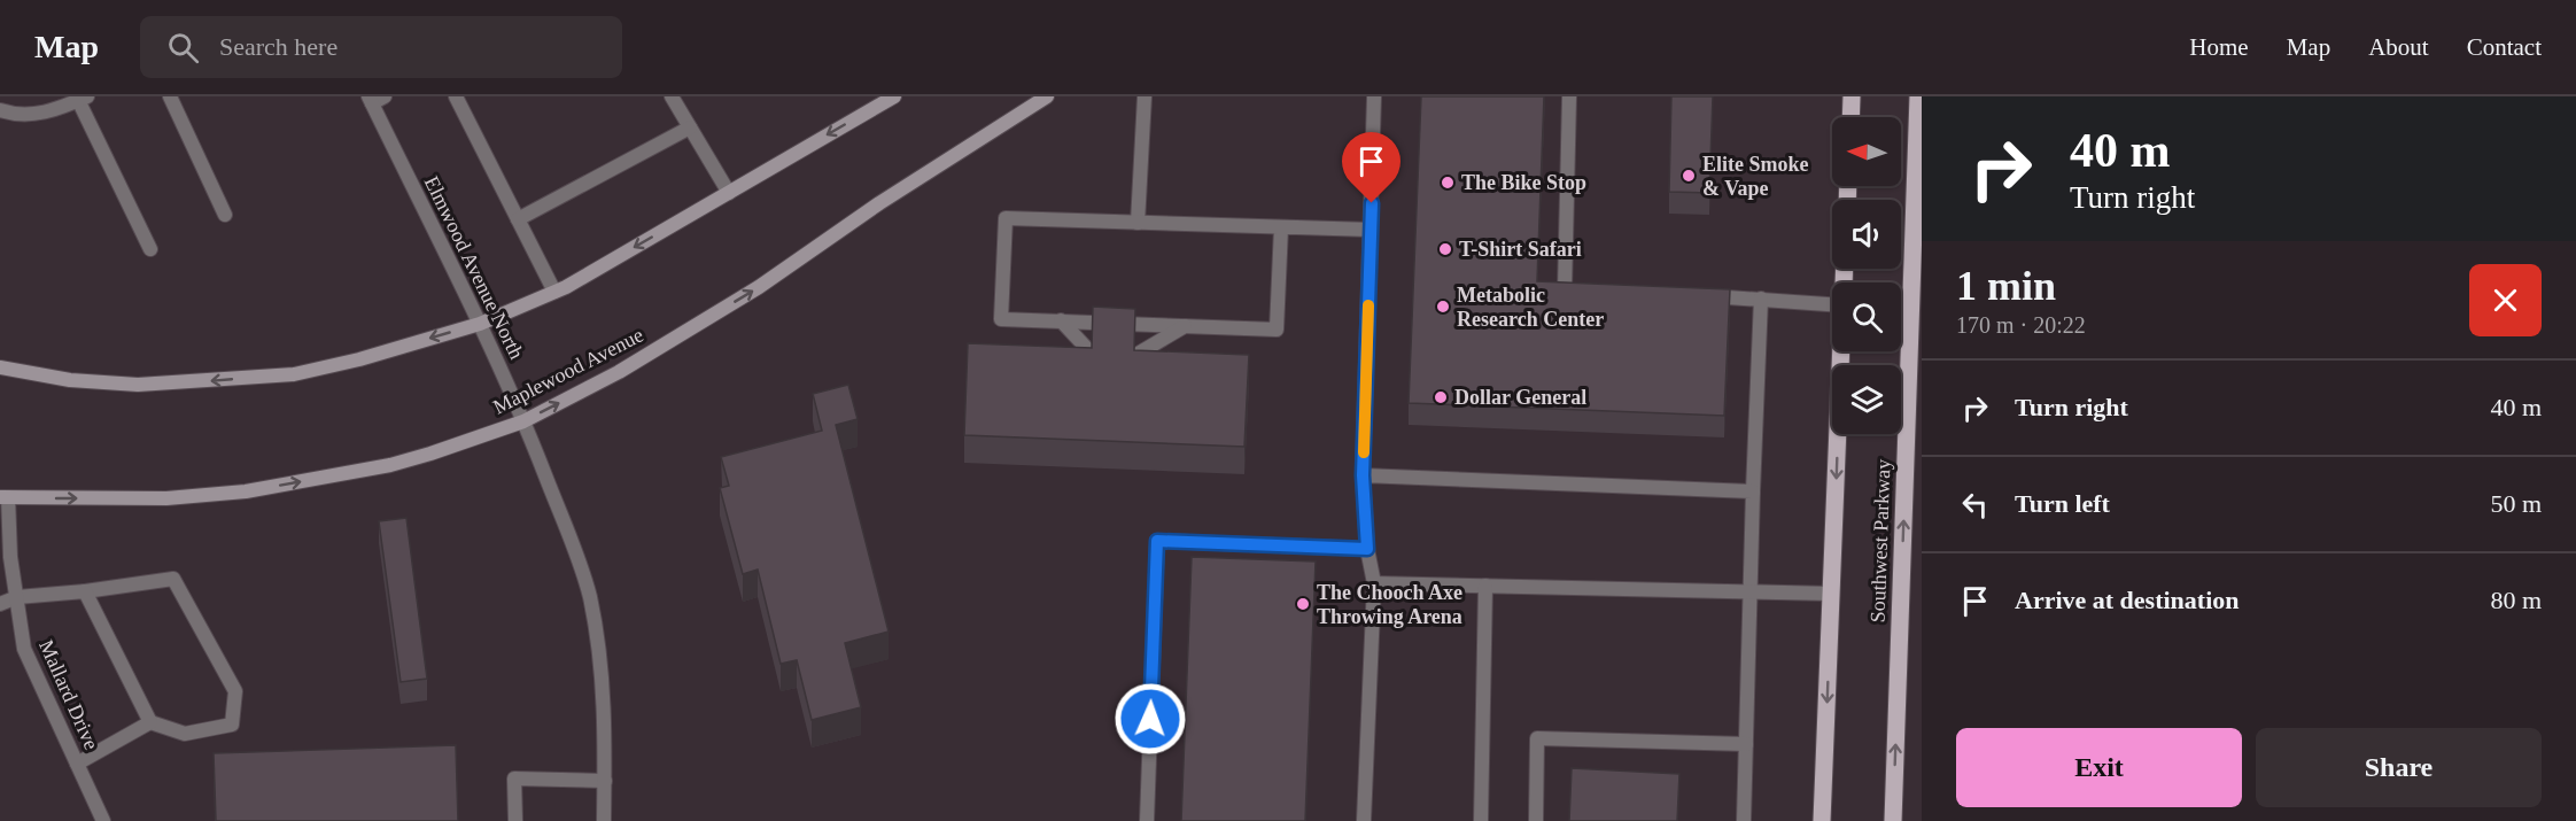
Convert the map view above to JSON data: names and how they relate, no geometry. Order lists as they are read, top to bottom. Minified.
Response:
{"streets":{"main road":["Southwest Parkway"],"street":["Elmwood Avenue North","Maplewood Avenue","Mallard Drive"]},"crossings":[["Elmwood Avenue North","Maplewood Avenue"],["Maplewood Avenue","Mallard Drive"]],"places":["Elite Smoke & Vape","The Bike Stop","T-Shirt Safari","Metabolic Research Center","Dollar General","The Chooch Axe Throwing Arena"],"north":"left","page":{"header":"Map","search":"Search here","nav":["Home","Map","About","Contact"],"turn":["40 m","Turn right"],"heading":["1 min","170 m · 20:22"],"list":[{"name":"Turn right","value":"40 m"},{"name":"Turn left","value":"50 m"},{"name":"Arrive at destination","value":"80 m"}],"buttons":["Exit","Share"]}}
